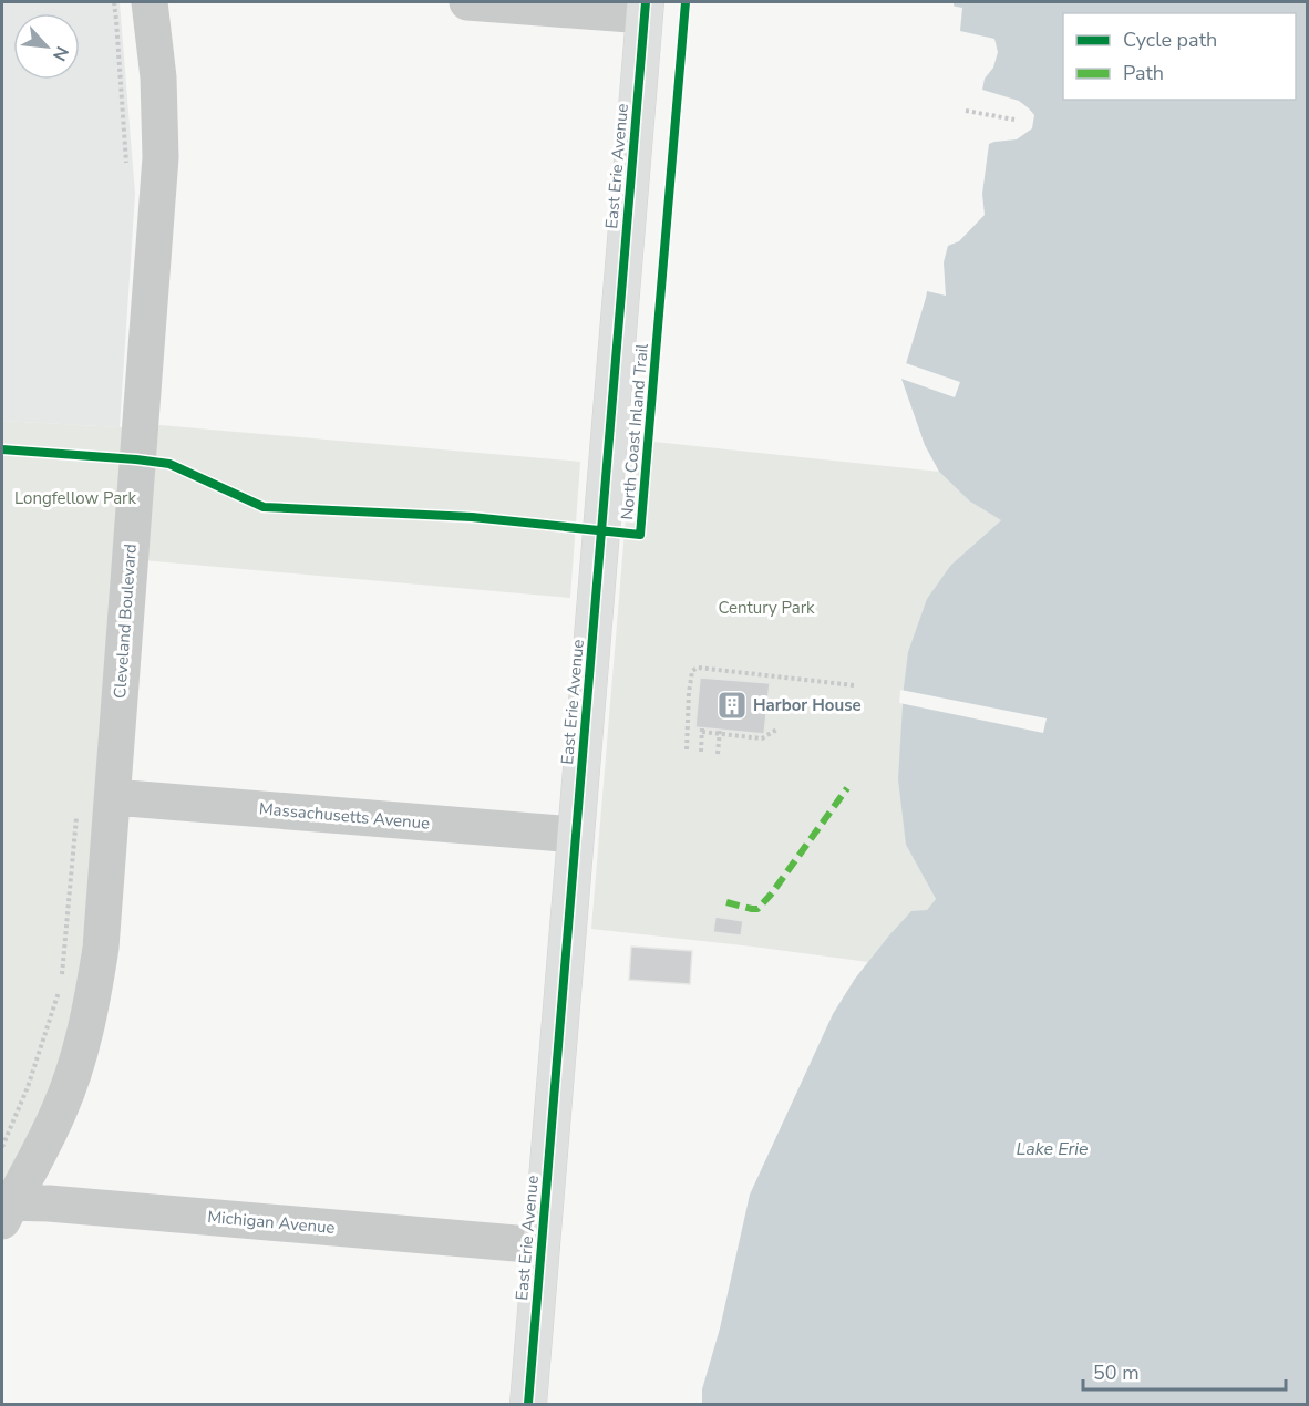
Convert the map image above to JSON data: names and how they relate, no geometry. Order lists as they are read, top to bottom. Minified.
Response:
{"streets":{"main road":["East Erie Avenue"],"street":["Cleveland Boulevard","Massachusetts Avenue","Michigan Avenue"],"cycle path":["North Coast Inland Trail"]},"crossings":[["East Erie Avenue","Massachusetts Avenue"],["East Erie Avenue","Michigan Avenue"],["Cleveland Boulevard","Massachusetts Avenue"],["Cleveland Boulevard","Michigan Avenue"]],"water":["Lake Erie"],"parks":["Longfellow Park","Century Park"],"places":{"building":["Harbor House"]},"legend":["Cycle path","Path"],"scale_bar":"50 m","north":"bottom right"}
